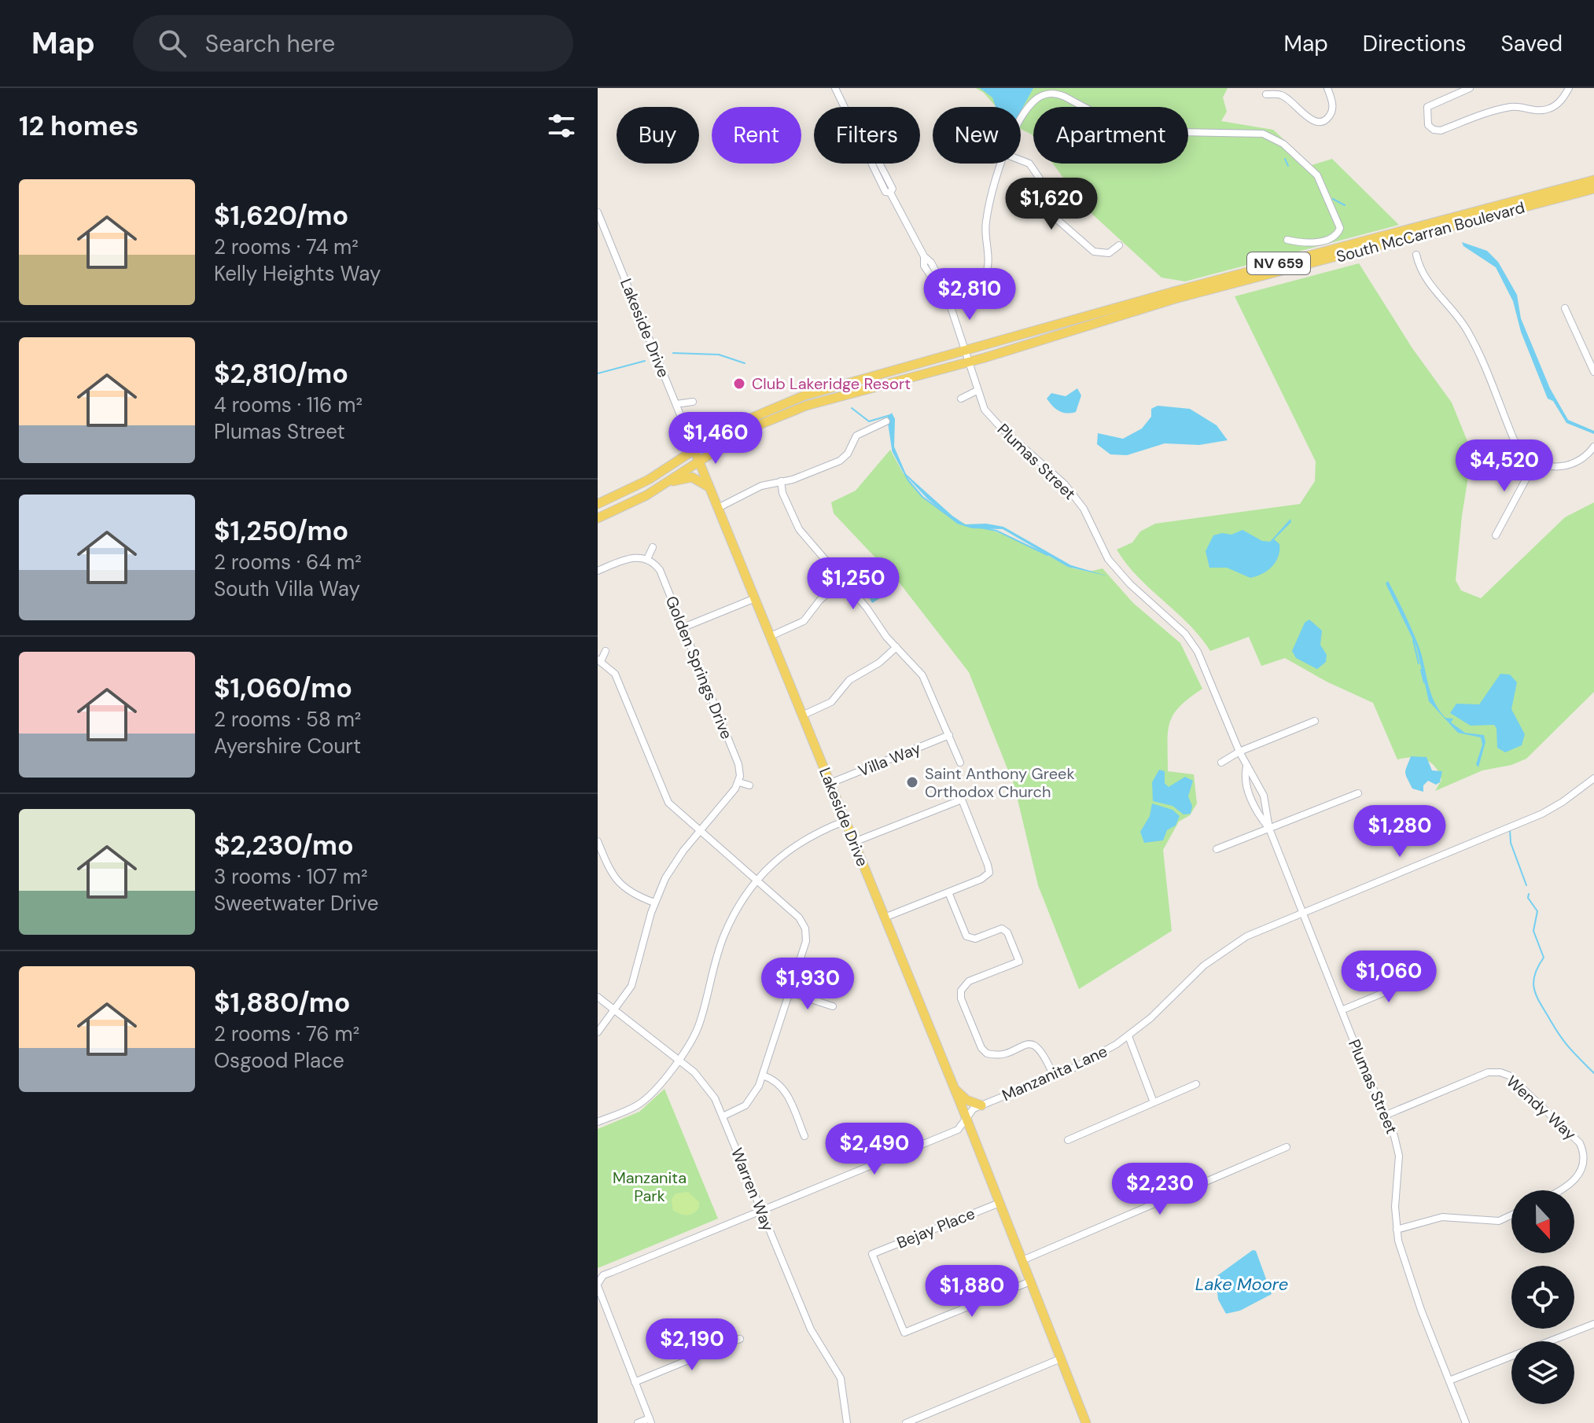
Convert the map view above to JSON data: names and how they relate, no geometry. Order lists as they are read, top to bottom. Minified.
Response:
{"streets":{"main road":["South McCarran Boulevard","NV 659","Lakeside Drive"],"street":["Plumas Street","Golden Springs Drive","Villa Way","Manzanita Lane","Wendy Way","Warren Way","Bejay Place"]},"crossings":[["South McCarran Boulevard","Lakeside Drive"],["South McCarran Boulevard","Plumas Street"],["Lakeside Drive","Villa Way"],["Lakeside Drive","Manzanita Lane"],["Lakeside Drive","Bejay Place"],["Plumas Street","Manzanita Lane"],["Plumas Street","Wendy Way"],["Manzanita Lane","Warren Way"]],"water":["Lake Moore"],"parks":["Manzanita Park"],"places":["Club Lakeridge Resort","Saint Anthony Greek Orthodox Church"],"north":"bottom","page":{"header":"Map","search":"Search here","nav":["Map","Directions","Saved"],"heading":"12 homes","chip":["Buy","Rent","Filters","New","Apartment"],"list":[{"name":"$1,620/mo","note":"2 rooms · 74 m² · Kelly Heights Way"},{"name":"$2,810/mo","note":"4 rooms · 116 m² · Plumas Street"},{"name":"$1,250/mo","note":"2 rooms · 64 m² · South Villa Way"},{"name":"$1,060/mo","note":"2 rooms · 58 m² · Ayershire Court"},{"name":"$2,230/mo","note":"3 rooms · 107 m² · Sweetwater Drive"},{"name":"$1,880/mo","note":"2 rooms · 76 m² · Osgood Place"}],"price":["$1,620","$2,810","$1,460","$4,520","$1,250","$1,280","$1,060","$1,930","$2,490","$2,230","$1,880","$2,190"]}}
